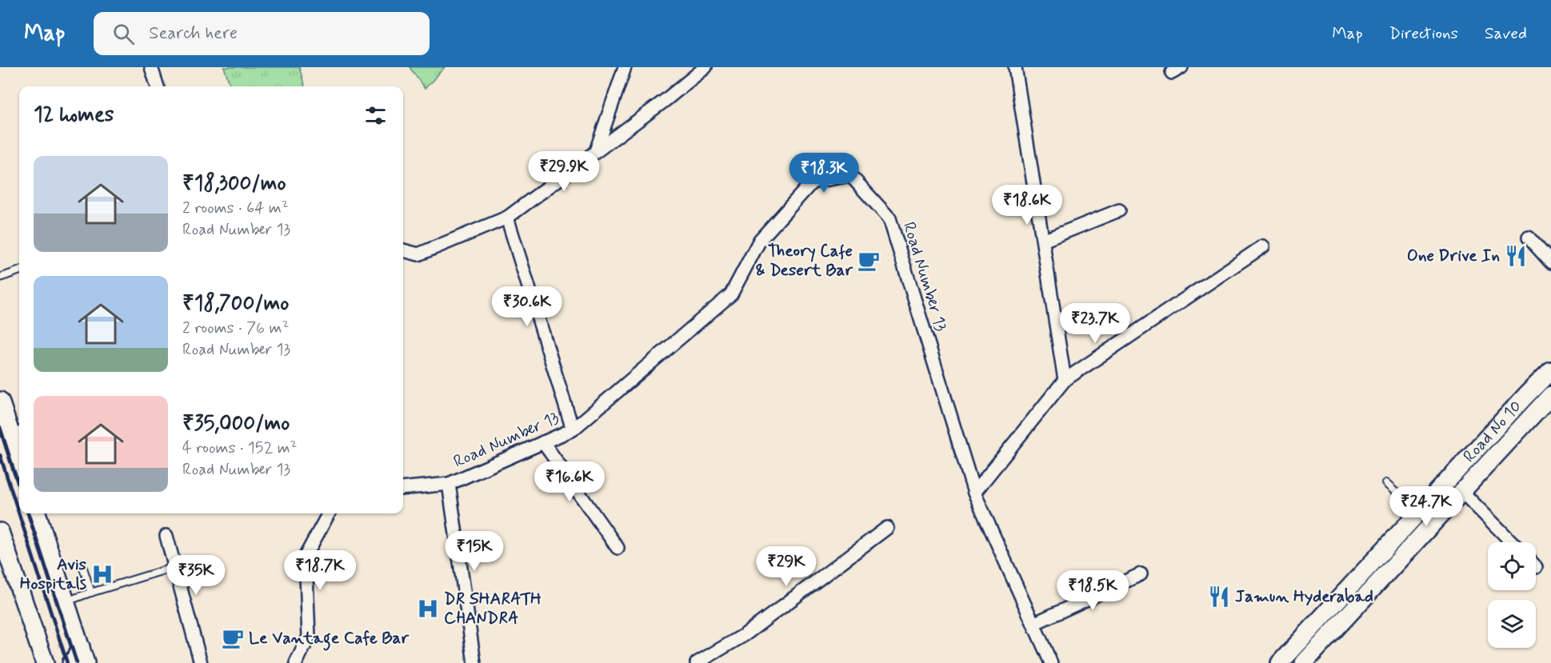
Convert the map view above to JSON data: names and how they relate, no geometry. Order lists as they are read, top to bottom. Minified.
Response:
{"streets":{"main road":["Road No 10"],"street":["Road Number 13"]},"places":{"restaurant":["One Drive In","Jamun Hyderabad"],"cafe":["Theory Cafe & Desert Bar","Le Vantage Cafe Bar"],"hospital":["Avis Hospitals","DR SHARATH CHANDRA"]},"page":{"header":"Map","search":"Search here","nav":["Map","Directions","Saved"],"heading":"12 homes","list":[{"name":"₹18,300/mo","note":"2 rooms · 64 m² · Road Number 13"},{"name":"₹18,700/mo","note":"2 rooms · 76 m² · Road Number 13"},{"name":"₹35,000/mo","note":"4 rooms · 152 m² · Road Number 13"}],"price":["₹29.9K","₹18.3K","₹18.6K","₹30.6K","₹23.7K","₹16.6K","₹24.7K","₹15K","₹29K","₹18.7K","₹35K","₹18.5K"]}}
